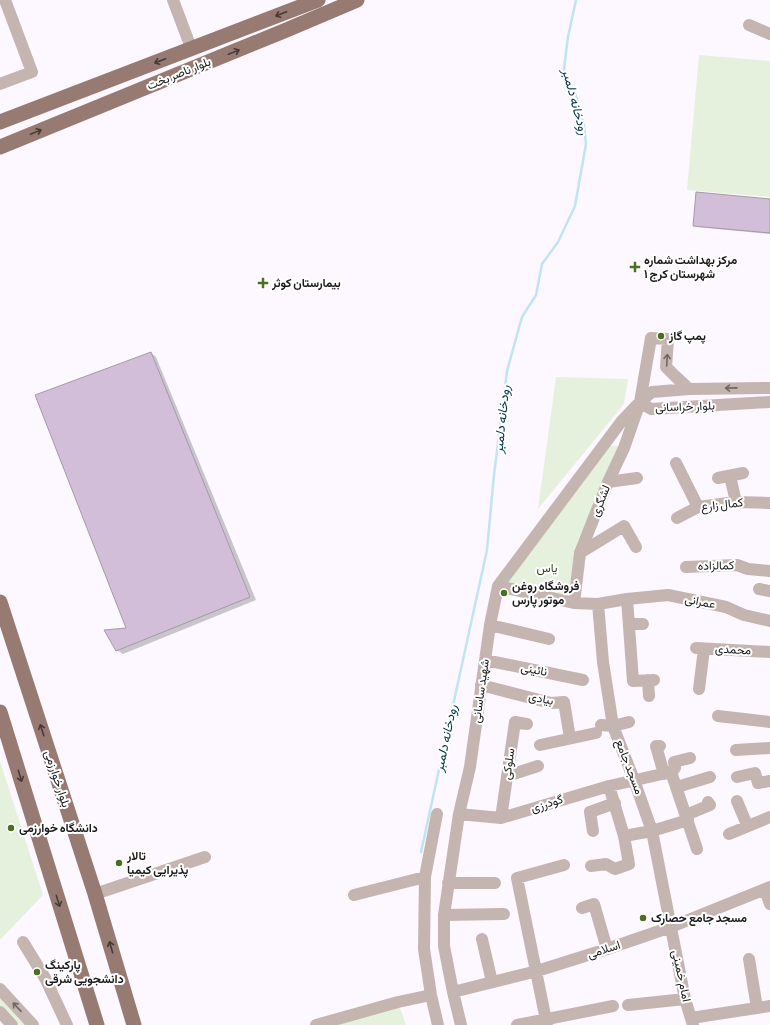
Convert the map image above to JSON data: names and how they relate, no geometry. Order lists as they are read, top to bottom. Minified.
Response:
{"streets":{"main road":["بلوار ناصر بخت","بلوار خوارزمی"],"street":["بلوار خراسانی","لشگری","کمال زارع","کمالزاده","عمرانی","محمدی","نائینی","شهید ساسانی","بیادی","سلوکی","مسجد جامع","گودرزی","اسلامی","امام خمینی"]},"crossings":[["بلوار خراسانی","لشگری"],["بلوار خراسانی","شهید ساسانی"],["لشگری","عمرانی"],["لشگری","شهید ساسانی"],["عمرانی","شهید ساسانی"],["عمرانی","مسجد جامع"],["نائینی","شهید ساسانی"],["شهید ساسانی","بیادی"],["شهید ساسانی","گودرزی"],["شهید ساسانی","اسلامی"],["سلوکی","گودرزی"],["مسجد جامع","گودرزی"],["مسجد جامع","اسلامی"],["مسجد جامع","امام خمینی"],["اسلامی","امام خمینی"]],"water":["رودخانه دلمبر"],"parks":["یاس"],"places":{"health":["مرکز بهداشت شماره ۱ شهرستان کرج","بیمارستان کوثر"],"other":["پمپ گاز","فروشگاه روغن موتور پارس","دانشگاه خوارزمی","تالار پذیرایی کیمیا","مسجد جامع حصارک","پارکینگ دانشجویی شرقی"]}}
